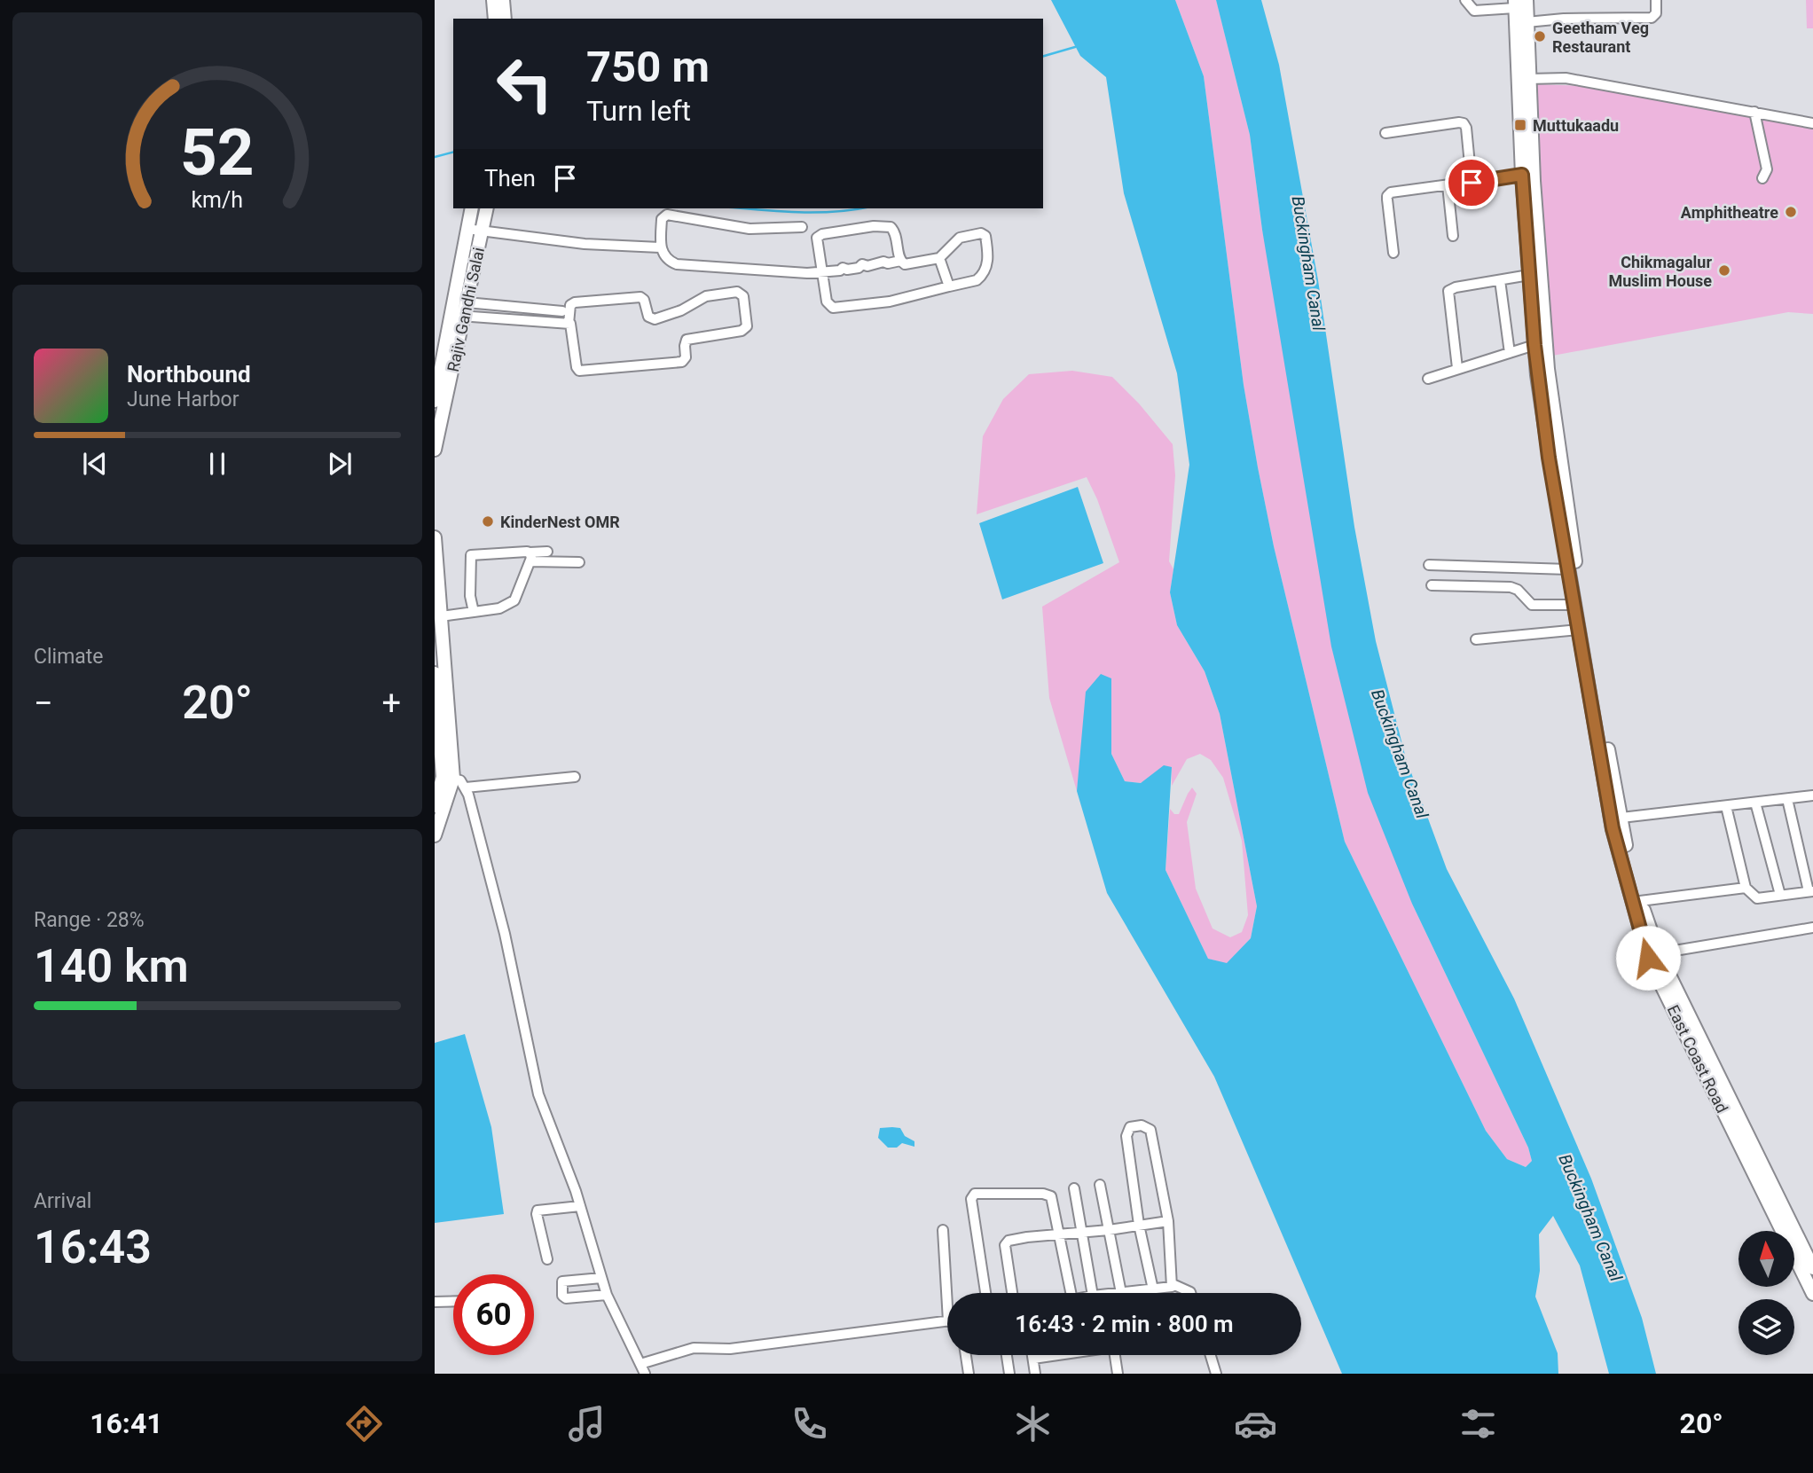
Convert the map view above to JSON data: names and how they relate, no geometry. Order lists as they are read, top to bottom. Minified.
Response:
{"streets":{"main road":["Rajiv Gandhi Salai","East Coast Road"]},"water":["Buckingham Canal"],"places":{"other":["Geetham Veg Restaurant","Amphitheatre","Chikmagalur Muslim House","KinderNest OMR"],"transit":["Muttukaadu"]},"north":"top","page":{"turn":["750 m","Turn left"],"then":"Then","song":["Northbound","June Harbor"],"tile":["Climate",["Range · 28%","140 km"],["Arrival","16:43"]],"heat":["−","20°","+"],"limit":"60","trip":"16:43 · 2 min · 800 m","tabs":["16:41","20°"],"gauge":["52","km/h"]}}
